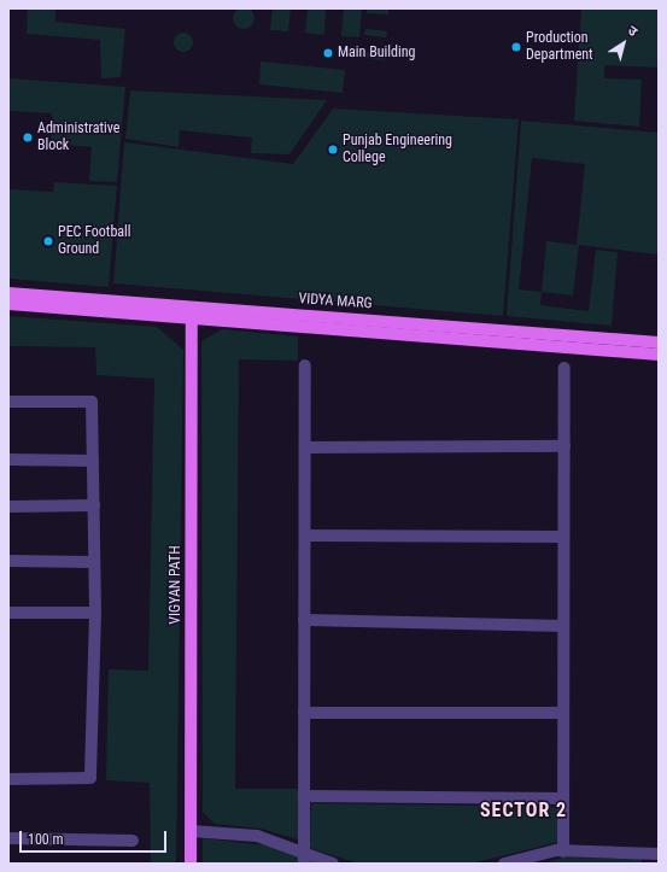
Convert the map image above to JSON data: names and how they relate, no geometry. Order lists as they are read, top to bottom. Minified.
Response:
{"streets":{"main road":["VIDYA MARG","VIGYAN PATH"]},"crossings":[["VIDYA MARG","VIGYAN PATH"]],"districts":["SECTOR 2"],"places":["Production Department","Main Building","Administrative Block","Punjab Engineering College","PEC Football Ground"],"scale_bar":"100 m","north":"top right"}
